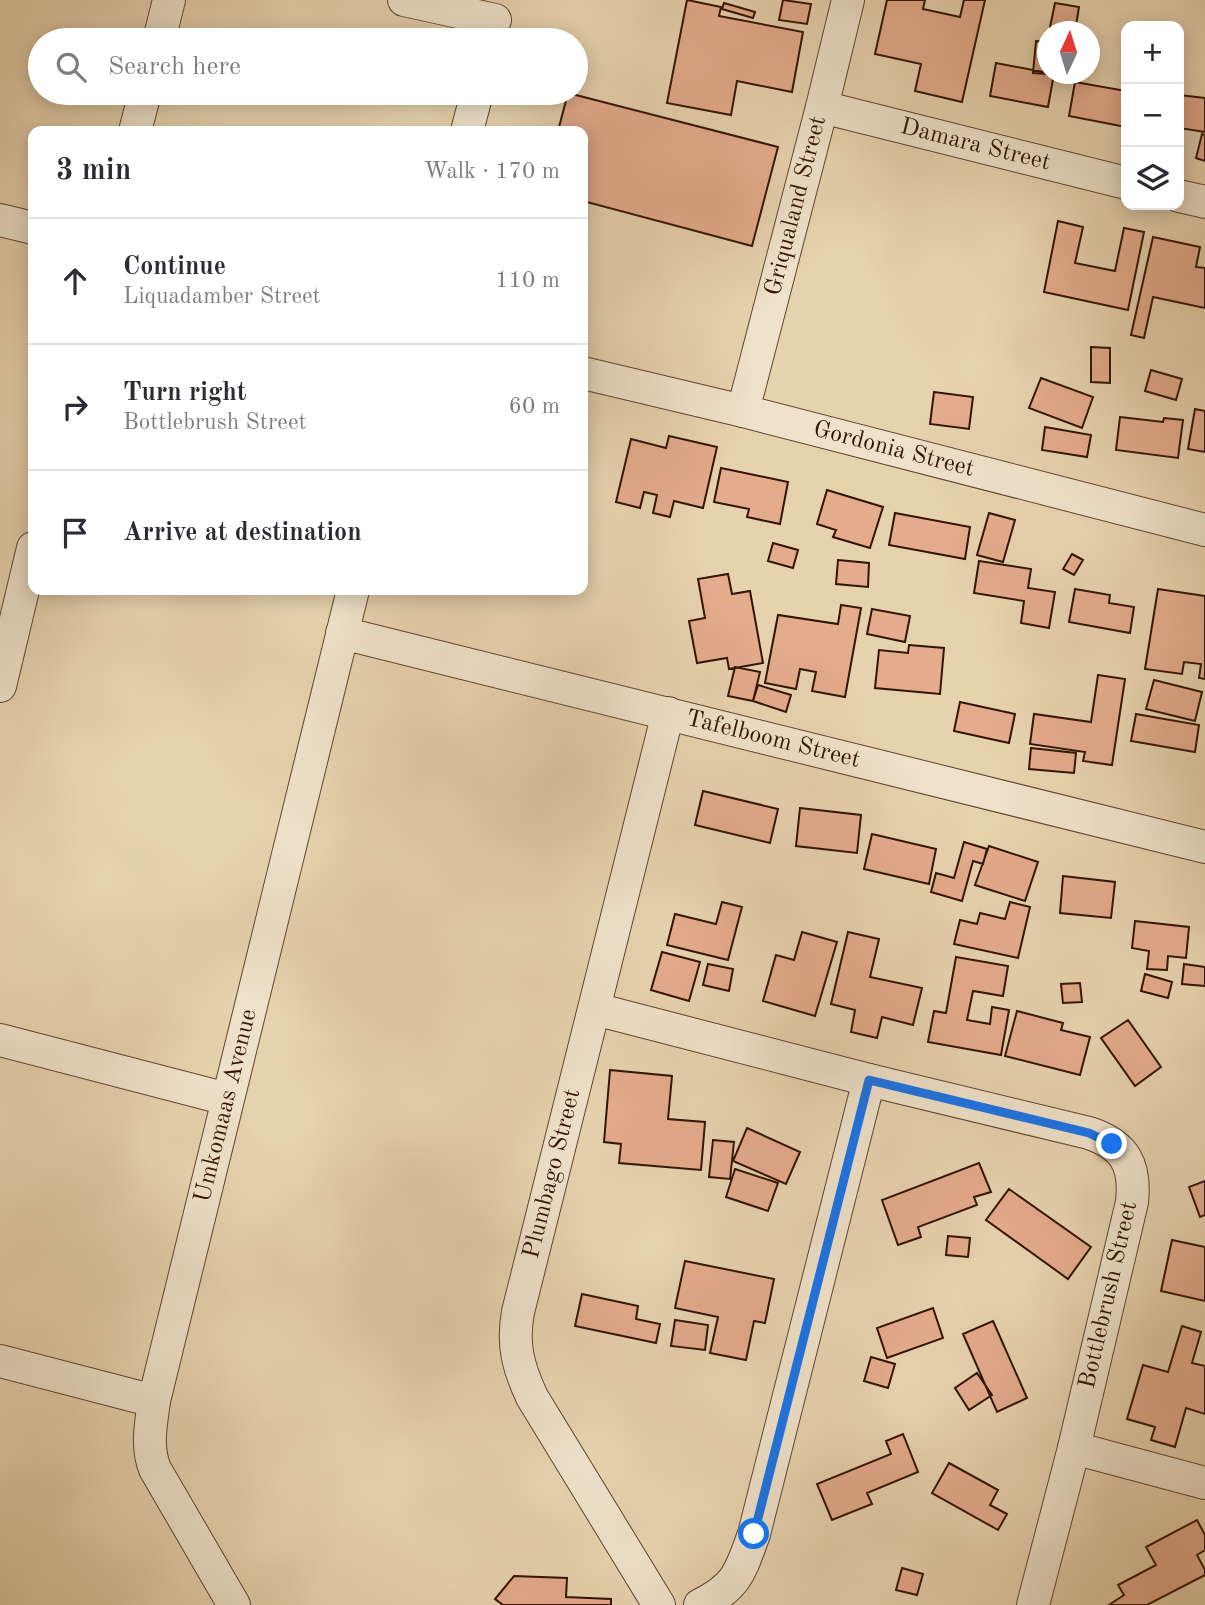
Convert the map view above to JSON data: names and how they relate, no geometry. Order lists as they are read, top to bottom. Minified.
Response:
{"streets":{"street":["Damara Street","Griqualand Street","Gordonia Street","Tafelboom Street","Umkomaas Avenue","Plumbago Street","Bottlebrush Street"]},"crossings":[["Damara Street","Griqualand Street"],["Griqualand Street","Gordonia Street"],["Tafelboom Street","Umkomaas Avenue"],["Tafelboom Street","Plumbago Street"],["Plumbago Street","Bottlebrush Street"]],"north":"top","page":{"map_buttons":["+","−"],"search":"Search here","heading":["3 min","Walk · 170 m"],"list":[["Continue","Liquadamber Street","110 m"],["Turn right","Bottlebrush Street","60 m"],"Arrive at destination"]}}
